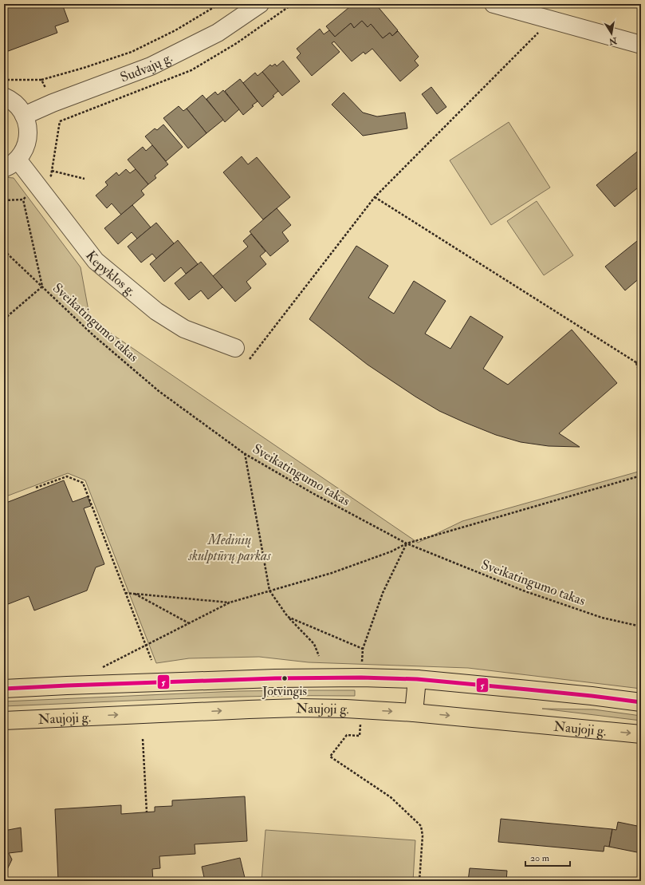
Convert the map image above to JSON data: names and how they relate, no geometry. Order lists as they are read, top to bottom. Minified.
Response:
{"streets":{"main road":["Naujoji g."],"street":["Sudvajų g.","Kepyklos g."],"path":["Sveikatingumo takas"]},"parks":["Medinių skulptūrų parkas"],"places":["Jotvingis"],"lines":["transit line 5"],"scale_bar":"20 m","north":"bottom"}
